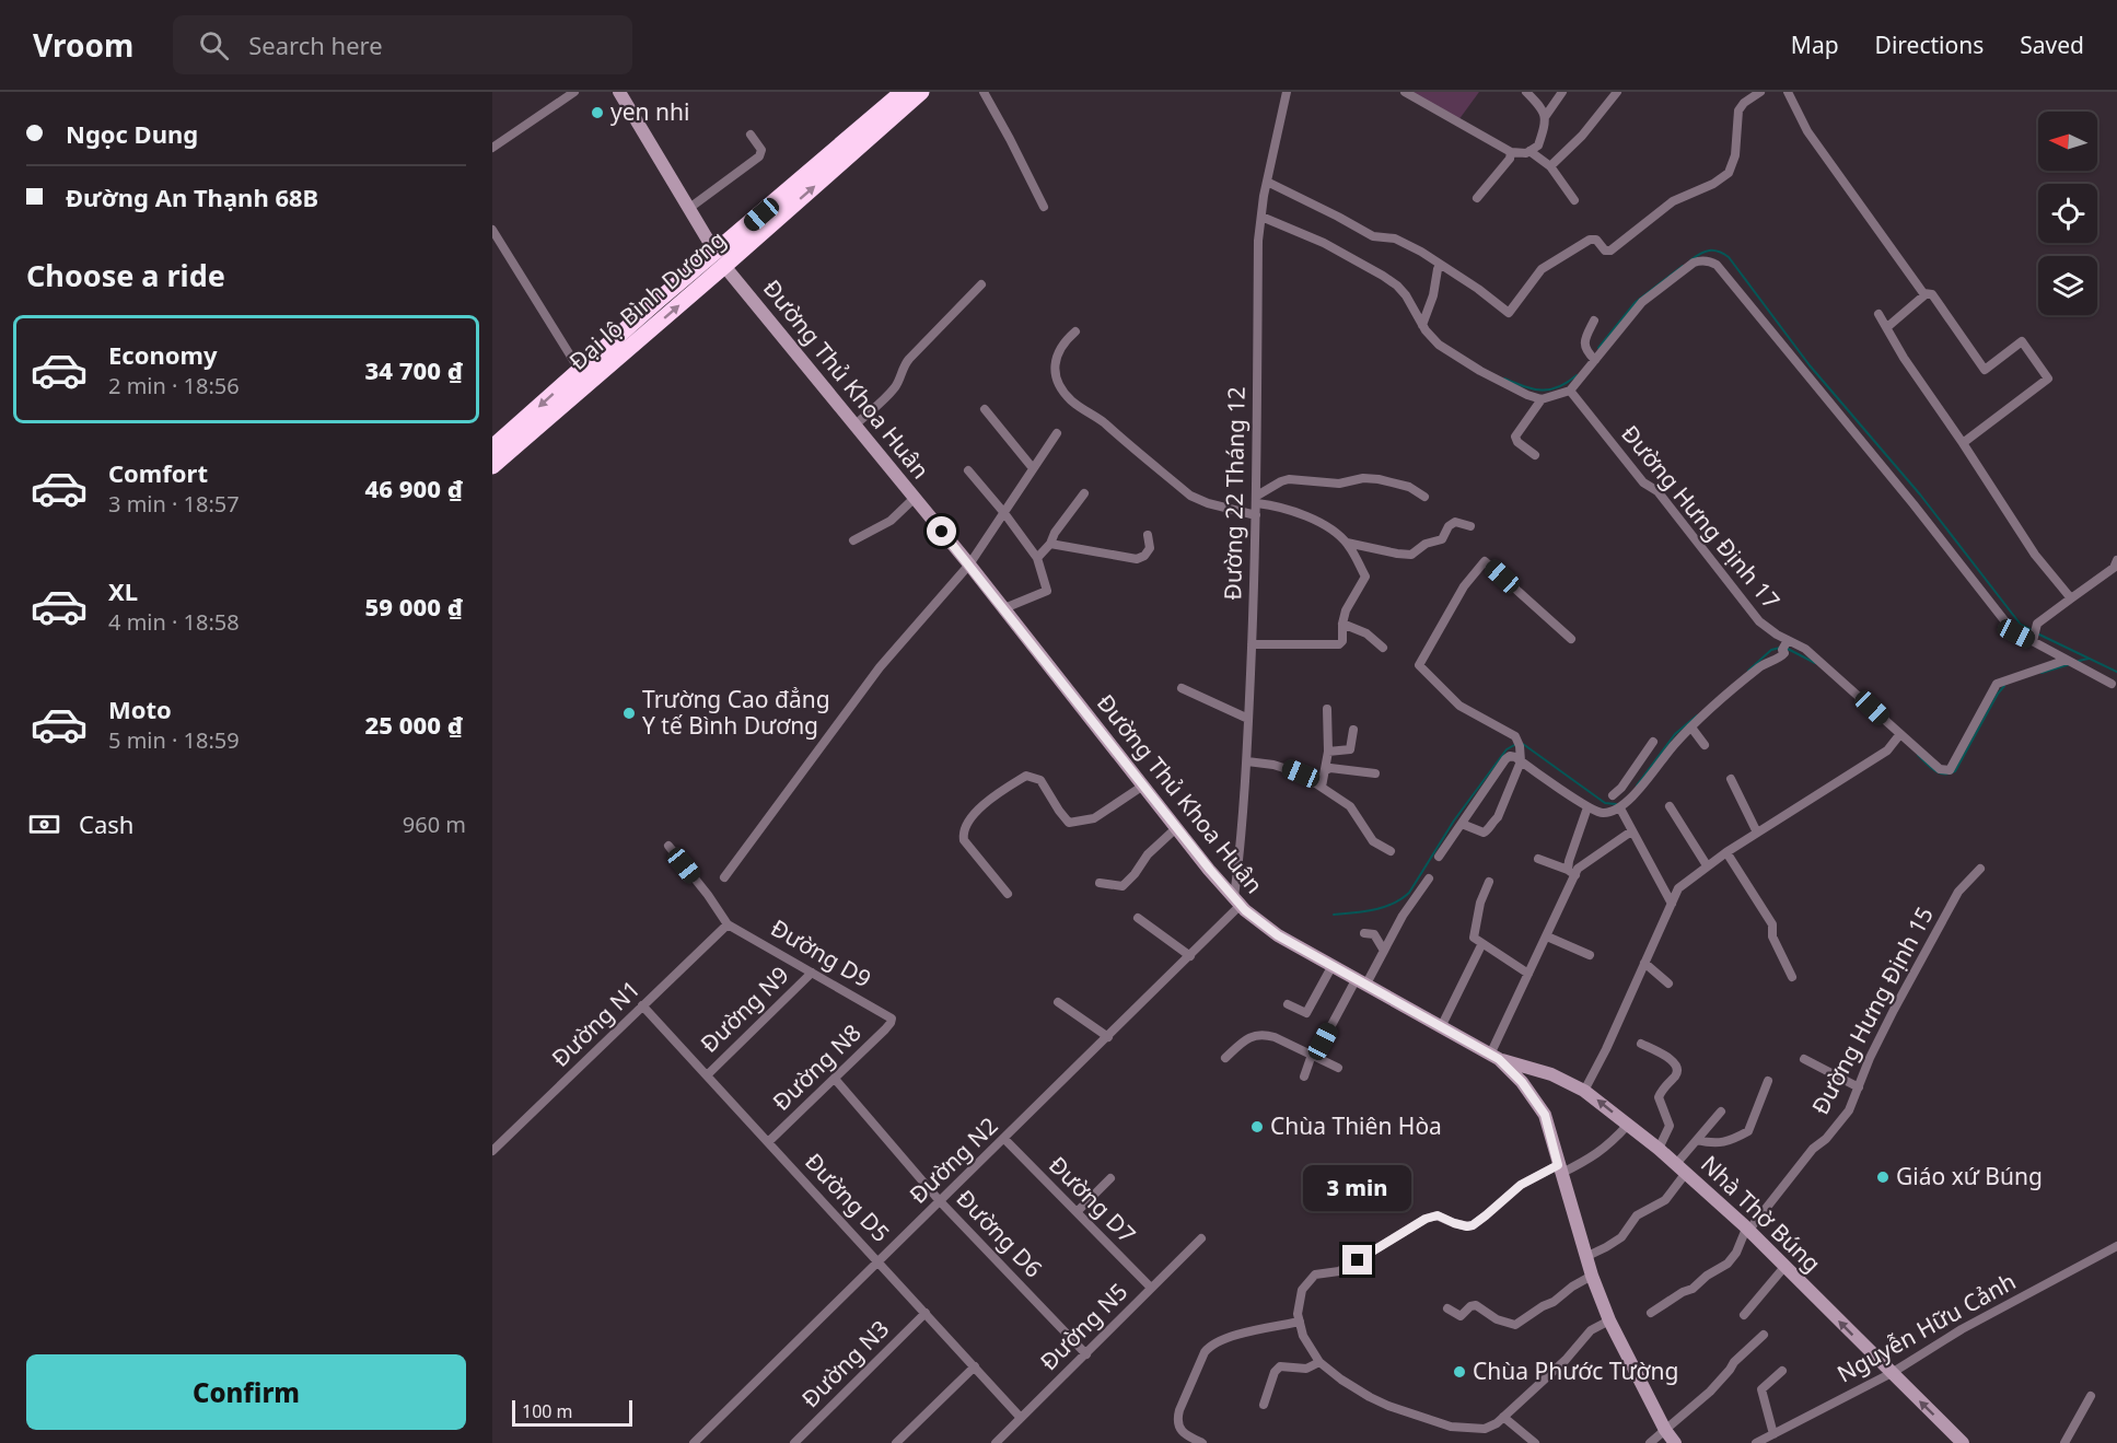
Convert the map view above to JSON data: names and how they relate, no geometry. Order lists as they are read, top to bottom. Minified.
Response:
{"streets":{"highway":["Đại lộ Bình Dương"],"main road":["Đường Thủ Khoa Huân","Nhà Thờ Búng"],"street":["Đường 22 Tháng 12","Đường Hưng Định 17","Đường D9","Đường N9","Đường Hưng Định 15","Đường N1","Đường N8","Đường N2","Đường D5","Đường D7","Đường D6","Đường N5","Nguyễn Hữu Cảnh","Đường N3"]},"crossings":[["Đại lộ Bình Dương","Đường Thủ Khoa Huân"],["Đường Thủ Khoa Huân","Đường 22 Tháng 12"],["Đường Thủ Khoa Huân","Đường N2"],["Đường Thủ Khoa Huân","Nhà Thờ Búng"],["Đường 22 Tháng 12","Đường N2"],["Đường D9","Đường N9"],["Đường D9","Đường N1"],["Đường D9","Đường N8"],["Đường N9","Đường D5"],["Đường Hưng Định 15","Nhà Thờ Búng"],["Đường N1","Đường D5"],["Đường N8","Đường D5"],["Đường N8","Đường D6"],["Đường N2","Đường D5"],["Đường N2","Đường D7"],["Đường N2","Đường D6"],["Đường D5","Đường N5"],["Đường D5","Đường N3"],["Đường D7","Đường N5"],["Nhà Thờ Búng","Nguyễn Hữu Cảnh"],["Đường D6","Đường N5"]],"one_way":["Nhà Thờ Búng"],"places":["yen nhi","Trường Cao đẳng Y tế Bình Dương","Chùa Thiên Hòa","Giáo xứ Búng","Chùa Phước Tường"],"scale_bar":"100 m","north":"left","page":{"header":"Vroom","search":"Search here","nav":["Map","Directions","Saved"],"banner":["Ngọc Dung","Đường An Thạnh 68B"],"heading":"Choose a ride","list":[{"name":"Economy","note":"2 min · 18:56","value":"34 700 ₫"},{"name":"Comfort","note":"3 min · 18:57","value":"46 900 ₫"},{"name":"XL","note":"4 min · 18:58","value":"59 000 ₫"},{"name":"Moto","note":"5 min · 18:59","value":"25 000 ₫"}],"pay":["Cash","960 m"],"bubble":"3 min","buttons":"Confirm","scale":"100 m"}}
